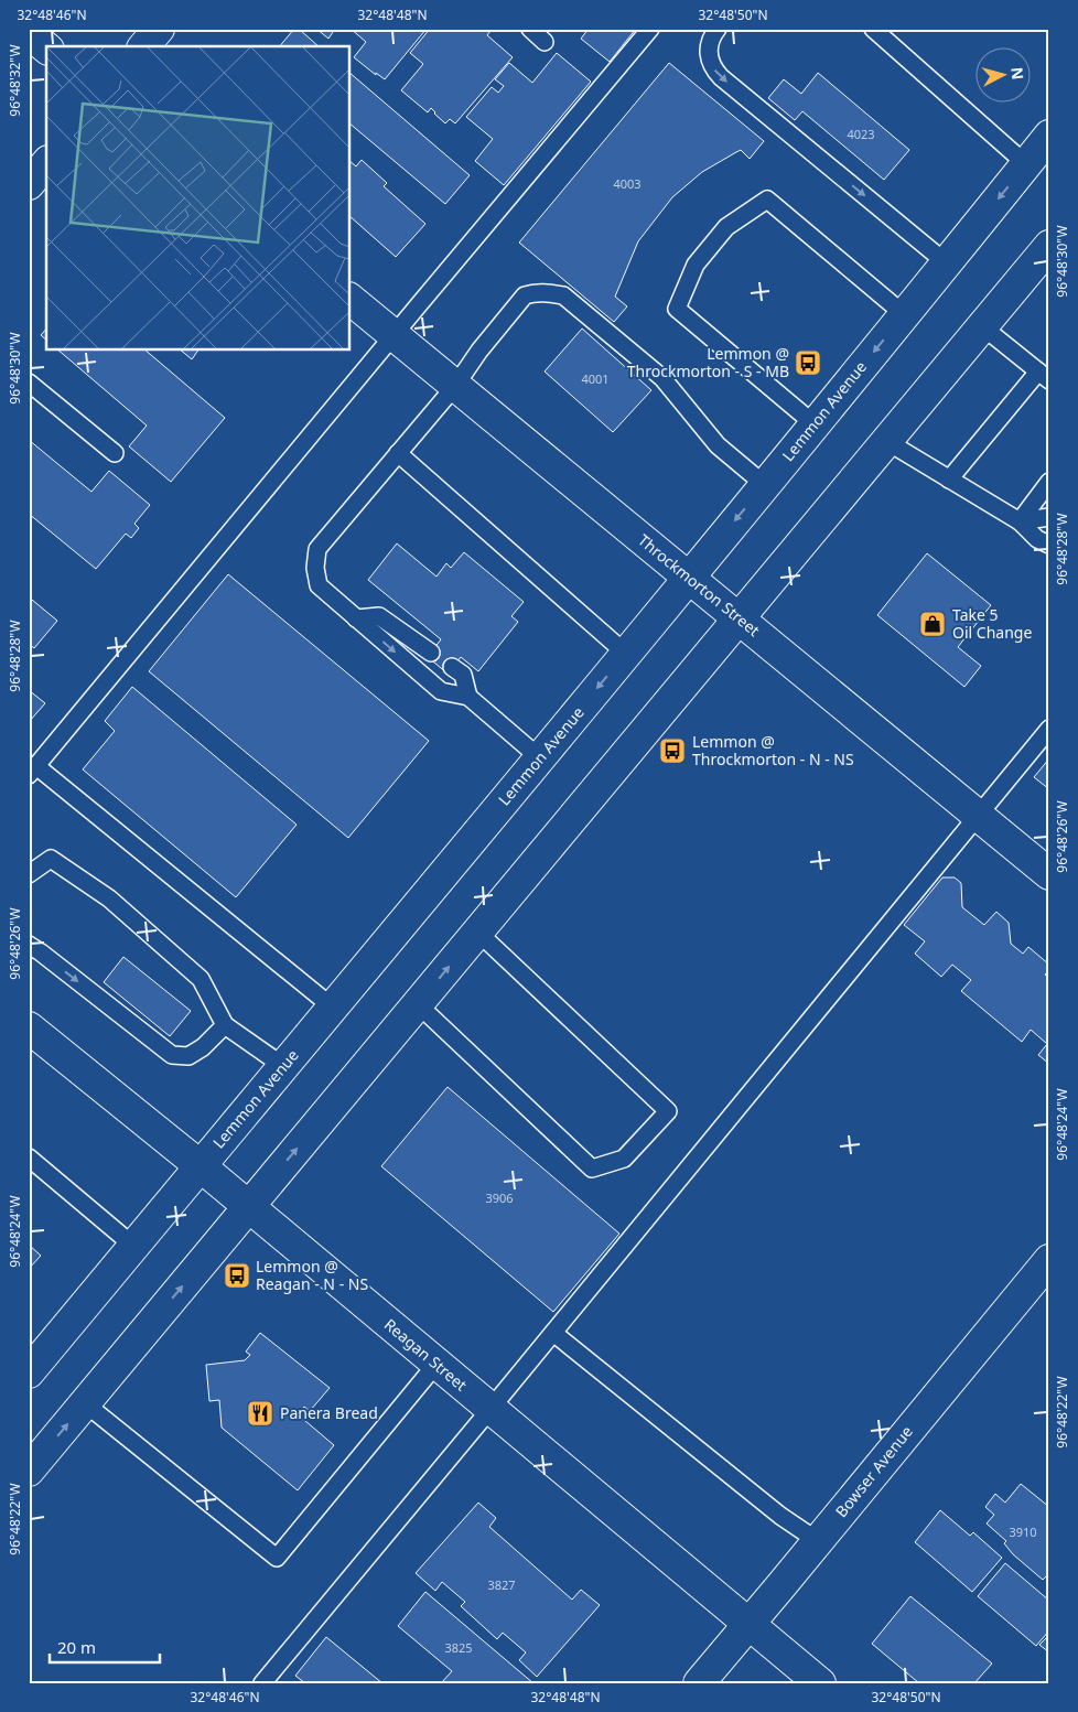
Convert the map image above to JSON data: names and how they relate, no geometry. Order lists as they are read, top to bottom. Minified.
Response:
{"streets":{"main road":["Lemmon Avenue","Throckmorton Street","Reagan Street","Bowser Avenue"]},"crossings":[["Lemmon Avenue","Throckmorton Street"],["Lemmon Avenue","Reagan Street"],["Reagan Street","Bowser Avenue"]],"places":{"bus stop":["Lemmon @ Throckmorton - S - MB","Lemmon @ Throckmorton - N - NS","Lemmon @ Reagan - N - NS"],"shop":["Take 5 Oil Change"],"restaurant":["Panera Bread"]},"house_numbers":["4023","4003","4001","3906","3910","3827","3825"],"scale_bar":"20 m","north":"right","coordinates":["32°48'46\"N","32°48'48\"N","32°48'50\"N","96°48'32\"W","96°48'30\"W","96°48'28\"W","96°48'26\"W","96°48'24\"W","96°48'22\"W"]}
